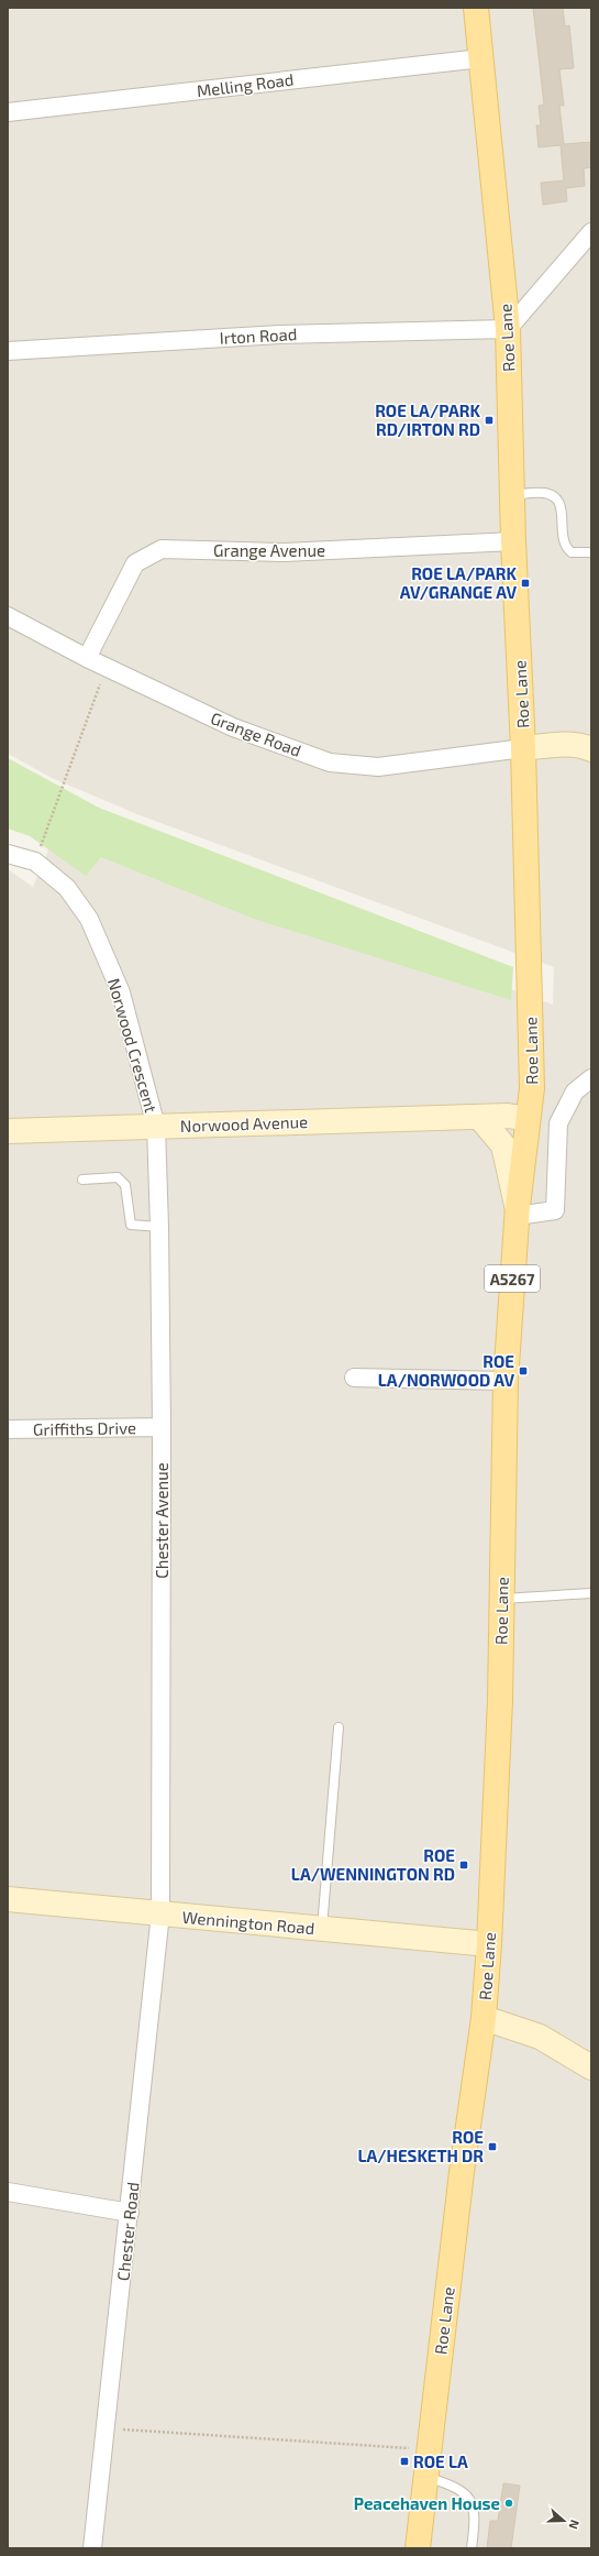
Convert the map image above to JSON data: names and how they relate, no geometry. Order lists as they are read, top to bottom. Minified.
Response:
{"streets":{"main road":["Roe Lane","A5267"],"street":["Melling Road","Irton Road","Grange Avenue","Grange Road","Norwood Crescent","Norwood Avenue","Griffiths Drive","Chester Avenue","Wennington Road","Chester Road"]},"crossings":[["Melling Road","Roe Lane"],["Irton Road","Roe Lane"],["Roe Lane","Grange Avenue"],["Roe Lane","Grange Road"],["Roe Lane","Norwood Avenue"],["Roe Lane","Wennington Road"],["Grange Avenue","Grange Road"],["Norwood Crescent","Norwood Avenue"],["Norwood Crescent","Chester Avenue"],["Norwood Avenue","Chester Avenue"],["Griffiths Drive","Chester Avenue"],["Chester Avenue","Wennington Road"],["Chester Avenue","Chester Road"],["Wennington Road","Chester Road"]],"places":{"transit":["ROE LA/PARK RD/IRTON RD","ROE LA/PARK AV/GRANGE AV","ROE LA/NORWOOD AV","ROE LA/WENNINGTON RD","ROE LA/HESKETH DR","ROE LA"],"other":["Peacehaven House"]},"north":"right"}
